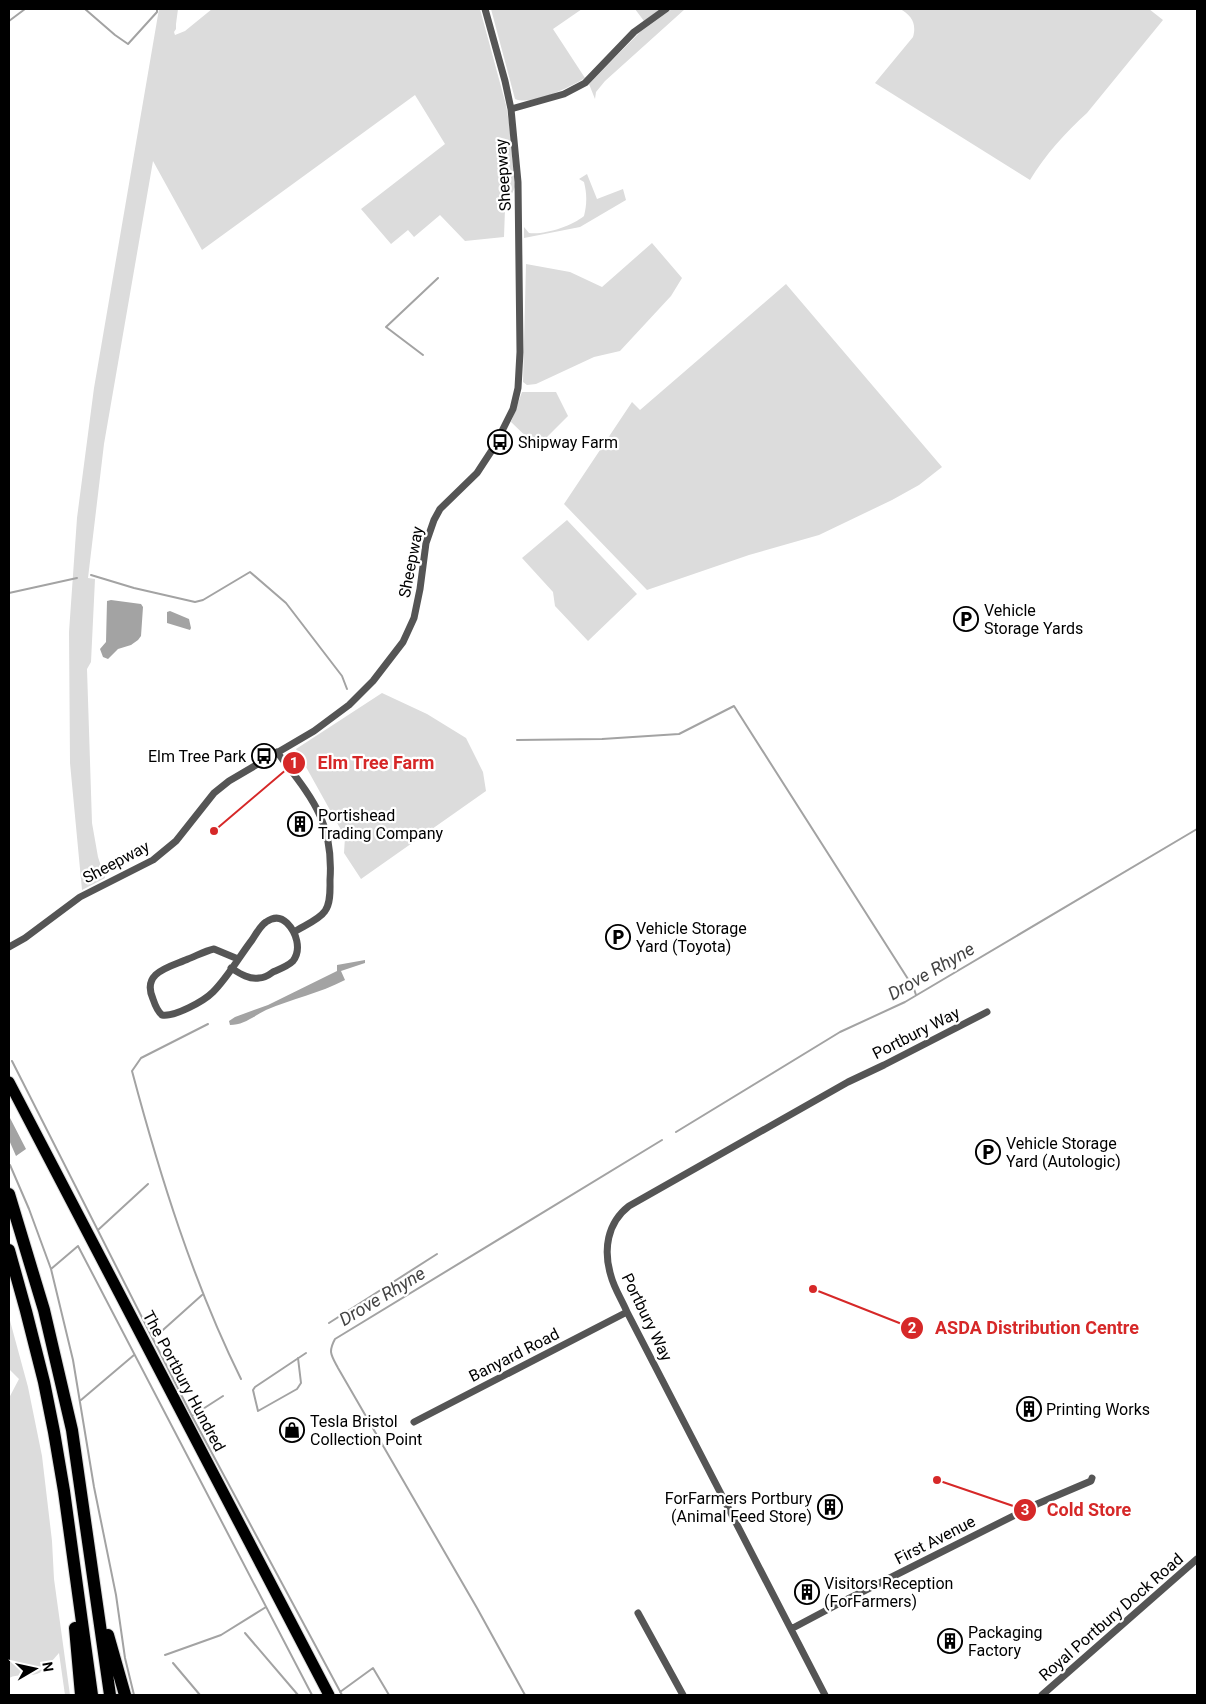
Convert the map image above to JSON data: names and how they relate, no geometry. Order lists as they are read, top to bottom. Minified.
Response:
{"streets":{"main road":["The Portbury Hundred"],"street":["Sheepway","Portbury Way","Banyard Road","First Avenue","Royal Portbury Dock Road"]},"crossings":[["Portbury Way","Banyard Road"],["Portbury Way","First Avenue"]],"water":["Drove Rhyne"],"places":{"bus stop":["Shipway Farm","Elm Tree Park"],"parking":["Vehicle Storage Yards","Vehicle Storage Yard (Toyota)","Vehicle Storage Yard (Autologic)"],"building":["Portishead Trading Company","Printing Works","ForFarmers Portbury (Animal Feed Store)","Visitors Reception (ForFarmers)","Packaging Factory"],"other":["Elm Tree Farm","ASDA Distribution Centre","Cold Store"],"shop":["Tesla Bristol Collection Point"]},"north":"right"}
